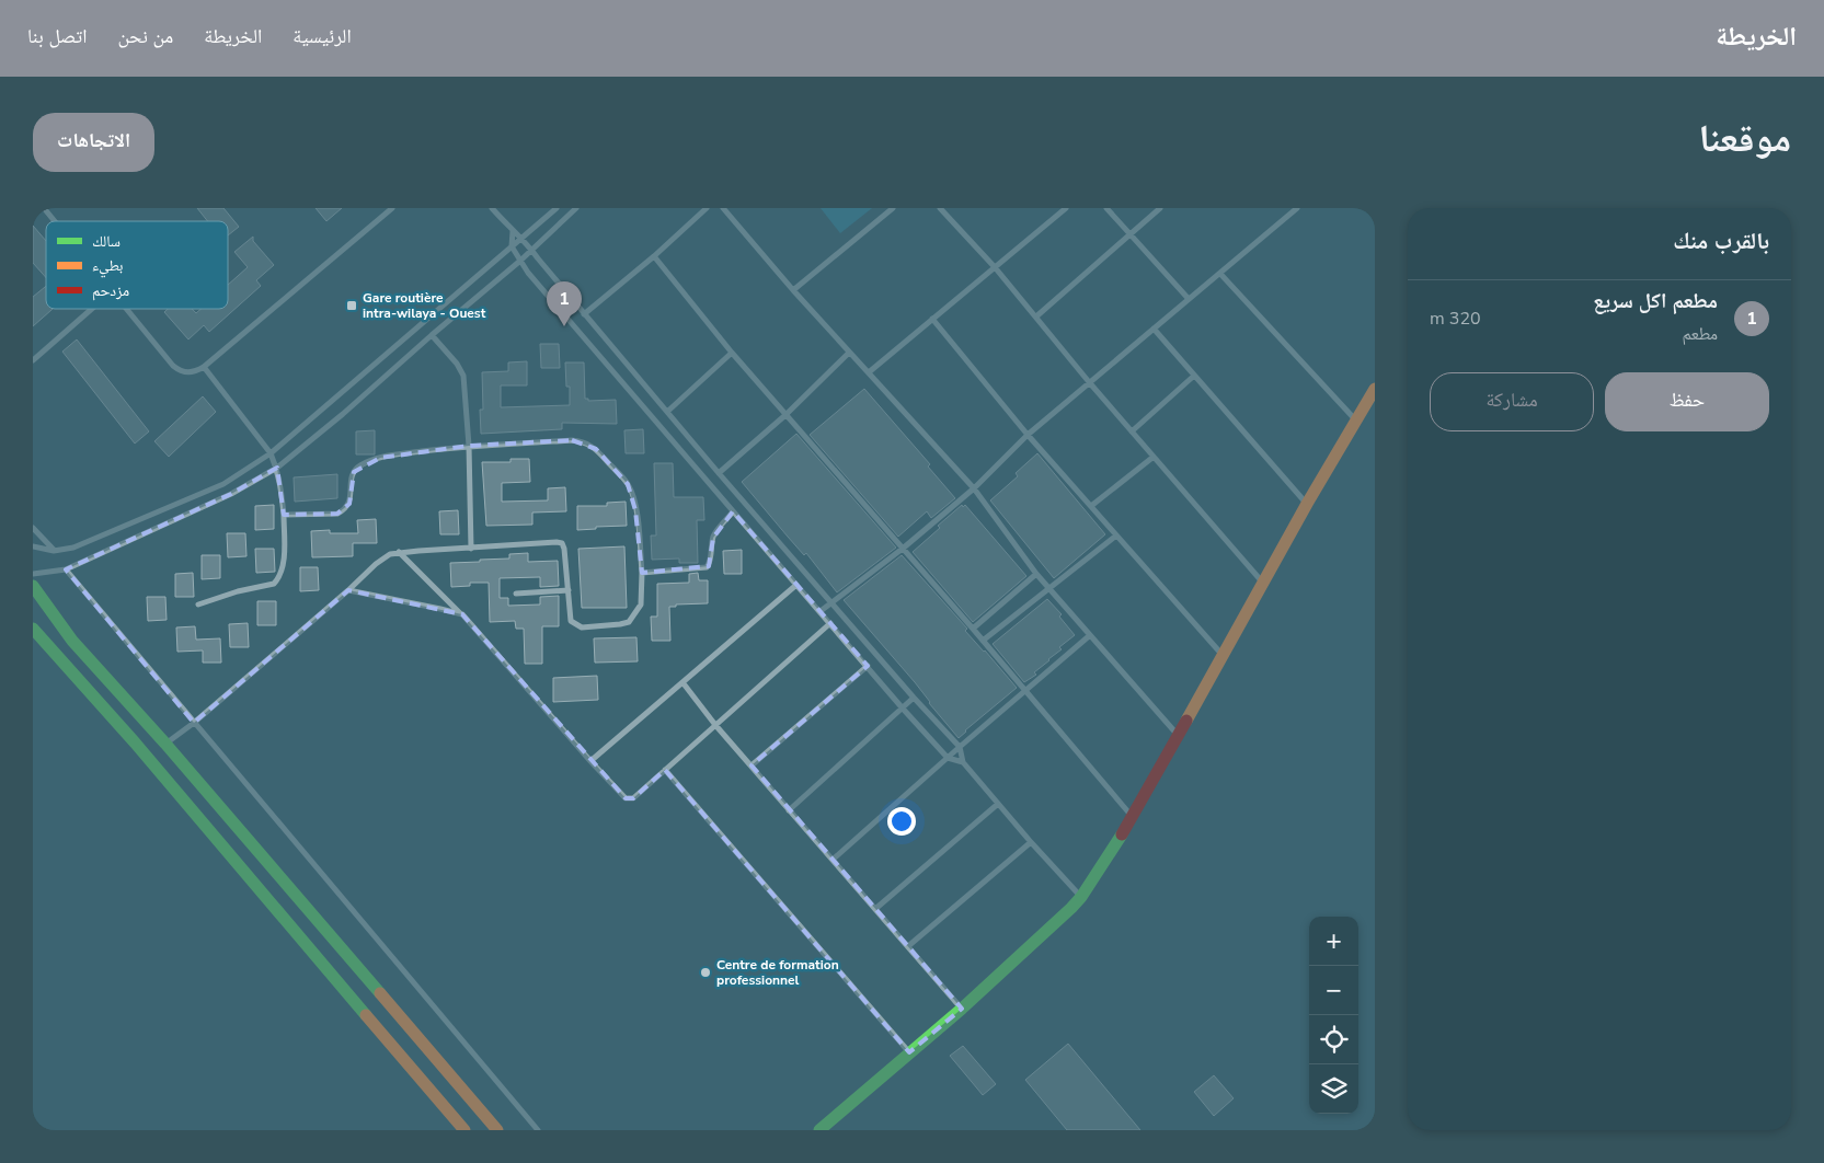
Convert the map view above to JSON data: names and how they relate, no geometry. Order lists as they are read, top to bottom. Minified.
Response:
{"places":{"transit":["Gare routière intra-wilaya - Ouest"],"other":["Centre de formation professionnel"]},"legend":["سالك","بطيء","مزدحم"],"page":{"header":"الخريطة","nav":["الرئيسية","الخريطة","من نحن","اتصل بنا"],"title":"موقعنا","buttons":["الاتجاهات",["حفظ","مشاركة"]],"heading":"بالقرب منك","list":[{"mark":"1","name":"مطعم اكل سريع","note":"مطعم","value":"320 m"}],"pins":"1","map_buttons":["+","−"]}}
